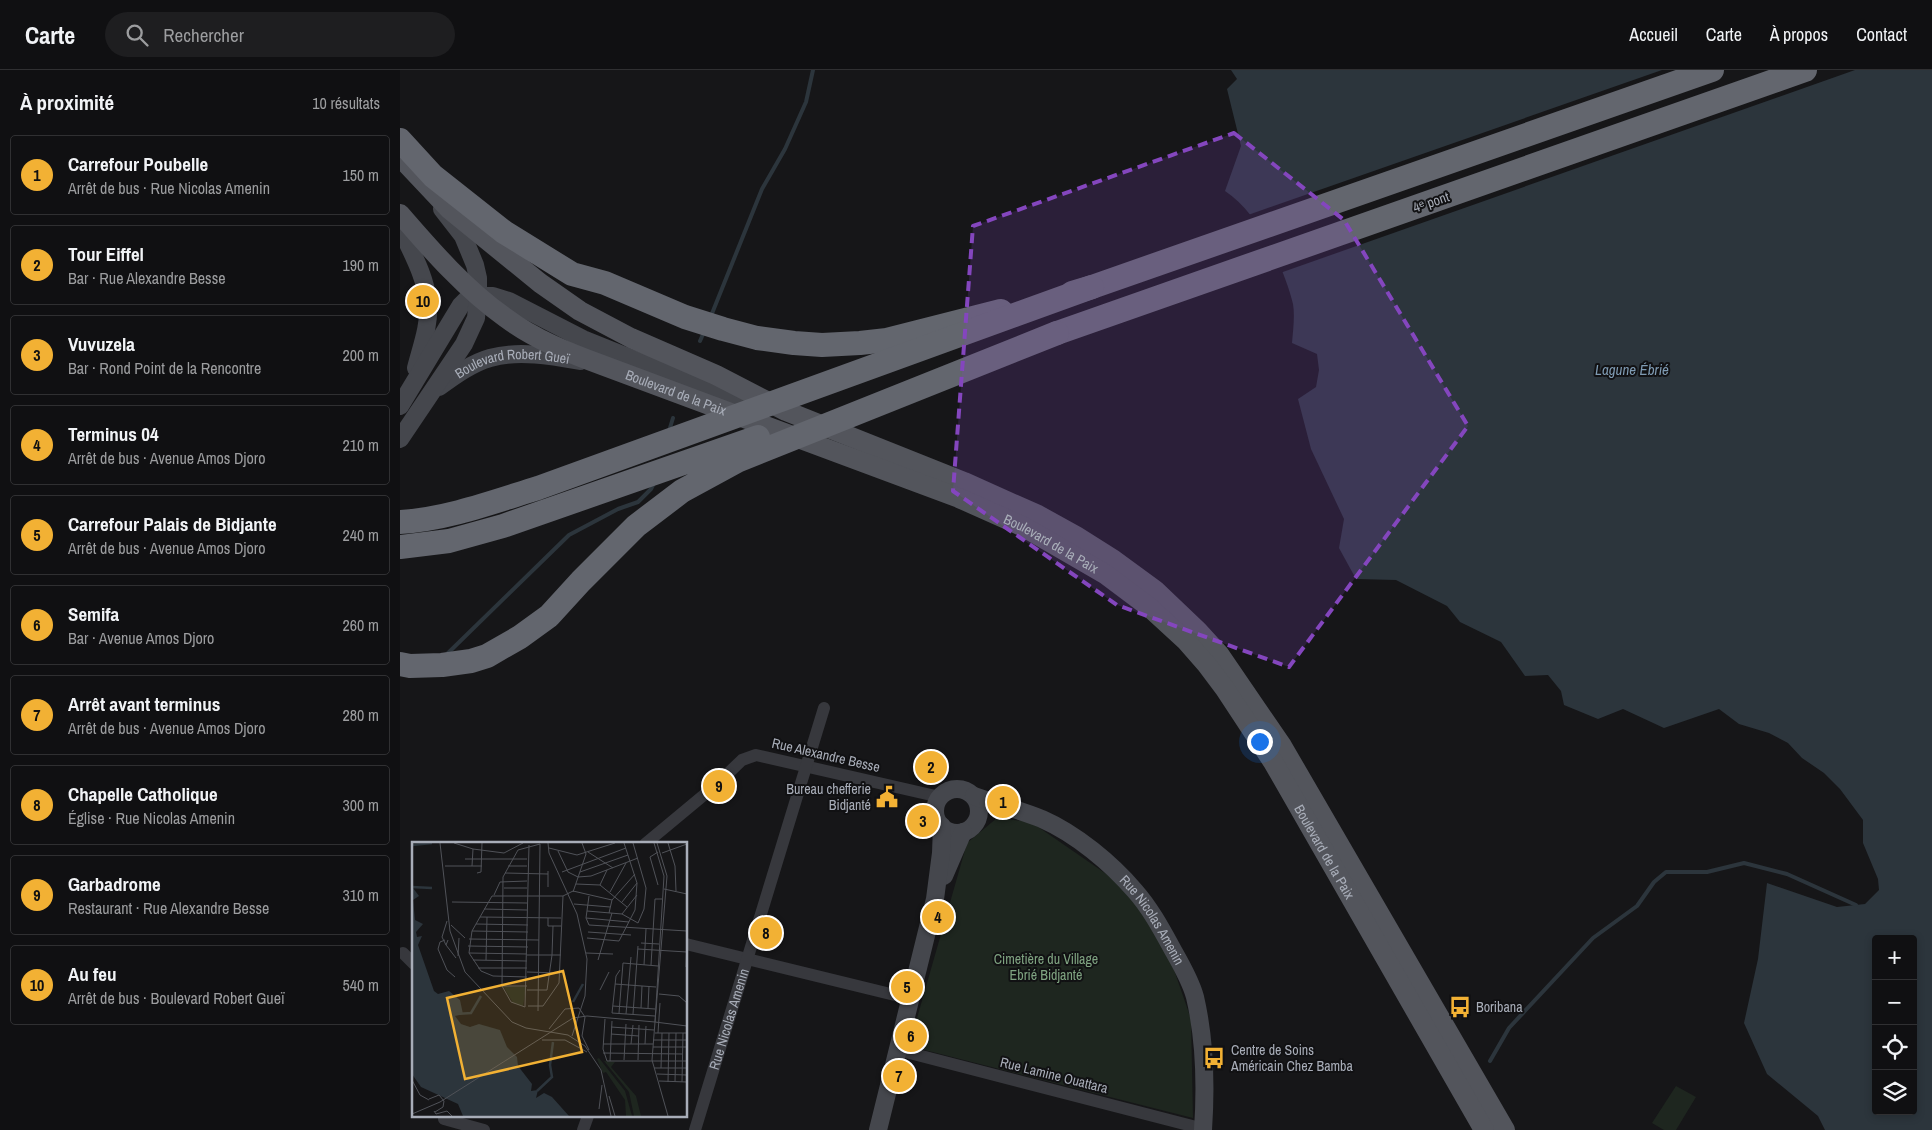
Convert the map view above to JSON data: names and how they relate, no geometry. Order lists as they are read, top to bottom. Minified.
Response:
{"streets":{"highway":["4ᵉ pont"],"main road":["Boulevard Robert Gueï","Boulevard de la Paix","Rue Nicolas Amenin"],"street":["Rue Alexandre Besse","Rue Lamine Ouattara"]},"crossings":[["Boulevard Robert Gueï","Boulevard de la Paix"],["Rue Alexandre Besse","Rue Nicolas Amenin"],["Rue Nicolas Amenin","Rue Lamine Ouattara"]],"water":["Lagune Ébrié"],"parks":["Cimetière du Village Ebrié Bidjanté"],"places":{"public building":["Bureau chefferie Bidjanté"],"bus stop":["Boribana","Centre de Soins Américain Chez Bamba"]},"page":{"header":"Carte","search":"Rechercher","nav":["Accueil","Carte","À propos","Contact"],"heading":["À proximité","10 résultats"],"list":[{"mark":"1","name":"Carrefour Poubelle","note":"Arrêt de bus · Rue Nicolas Amenin","value":"150 m"},{"mark":"2","name":"Tour Eiffel","note":"Bar · Rue Alexandre Besse","value":"190 m"},{"mark":"3","name":"Vuvuzela","note":"Bar · Rond Point de la Rencontre","value":"200 m"},{"mark":"4","name":"Terminus 04","note":"Arrêt de bus · Avenue Amos Djoro","value":"210 m"},{"mark":"5","name":"Carrefour Palais de Bidjante","note":"Arrêt de bus · Avenue Amos Djoro","value":"240 m"},{"mark":"6","name":"Semifa","note":"Bar · Avenue Amos Djoro","value":"260 m"},{"mark":"7","name":"Arrêt avant terminus","note":"Arrêt de bus · Avenue Amos Djoro","value":"280 m"},{"mark":"8","name":"Chapelle Catholique","note":"Église · Rue Nicolas Amenin","value":"300 m"},{"mark":"9","name":"Garbadrome","note":"Restaurant · Rue Alexandre Besse","value":"310 m"},{"mark":"10","name":"Au feu","note":"Arrêt de bus · Boulevard Robert Gueï","value":"540 m"}],"pins":["10","2","9","1","3","4","8","5","6","7"],"map_buttons":["+","−"]}}
